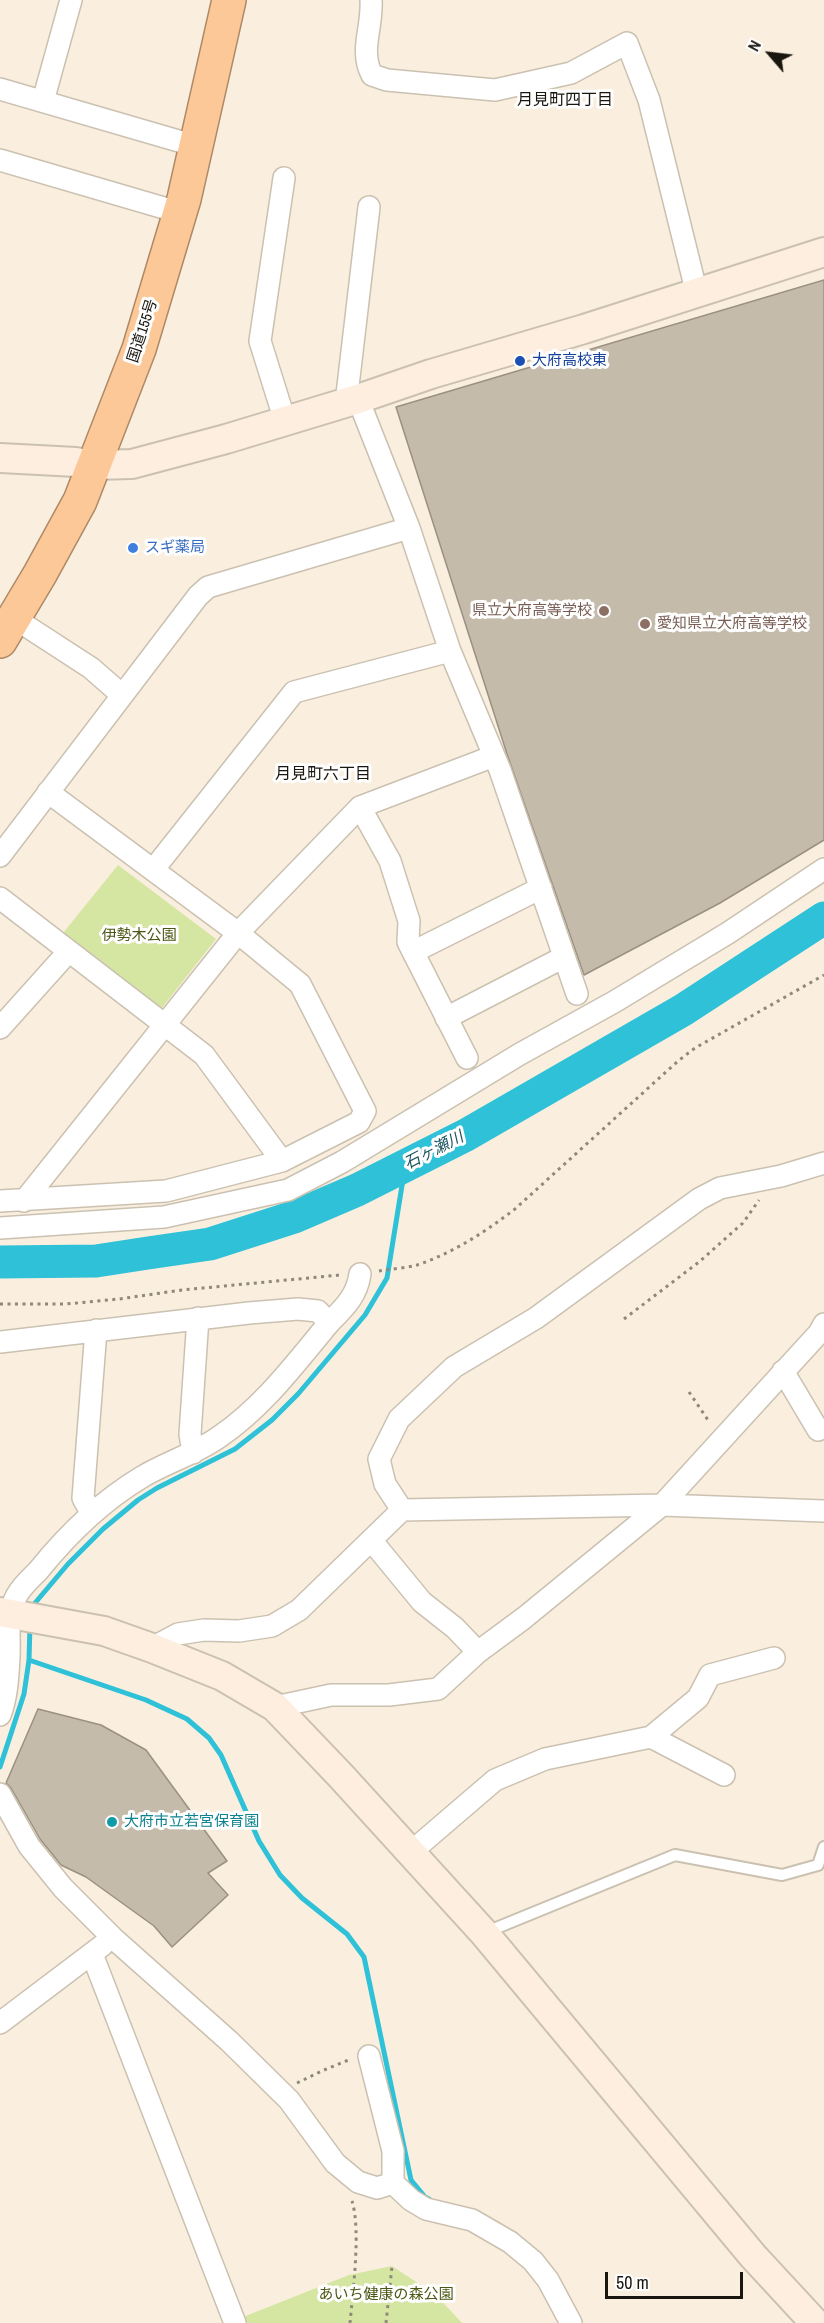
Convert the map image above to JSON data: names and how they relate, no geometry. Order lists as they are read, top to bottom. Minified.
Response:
{"streets":{"highway":["国道155号"]},"districts":["月見町四丁目","月見町六丁目"],"water":["石ヶ瀬川"],"parks":["伊勢木公園","あいち健康の森公園"],"places":["大府高校東","スギ薬局","県立大府高等学校","愛知県立大府高等学校","大府市立若宮保育園"],"scale_bar":"50 m","north":"top left"}
